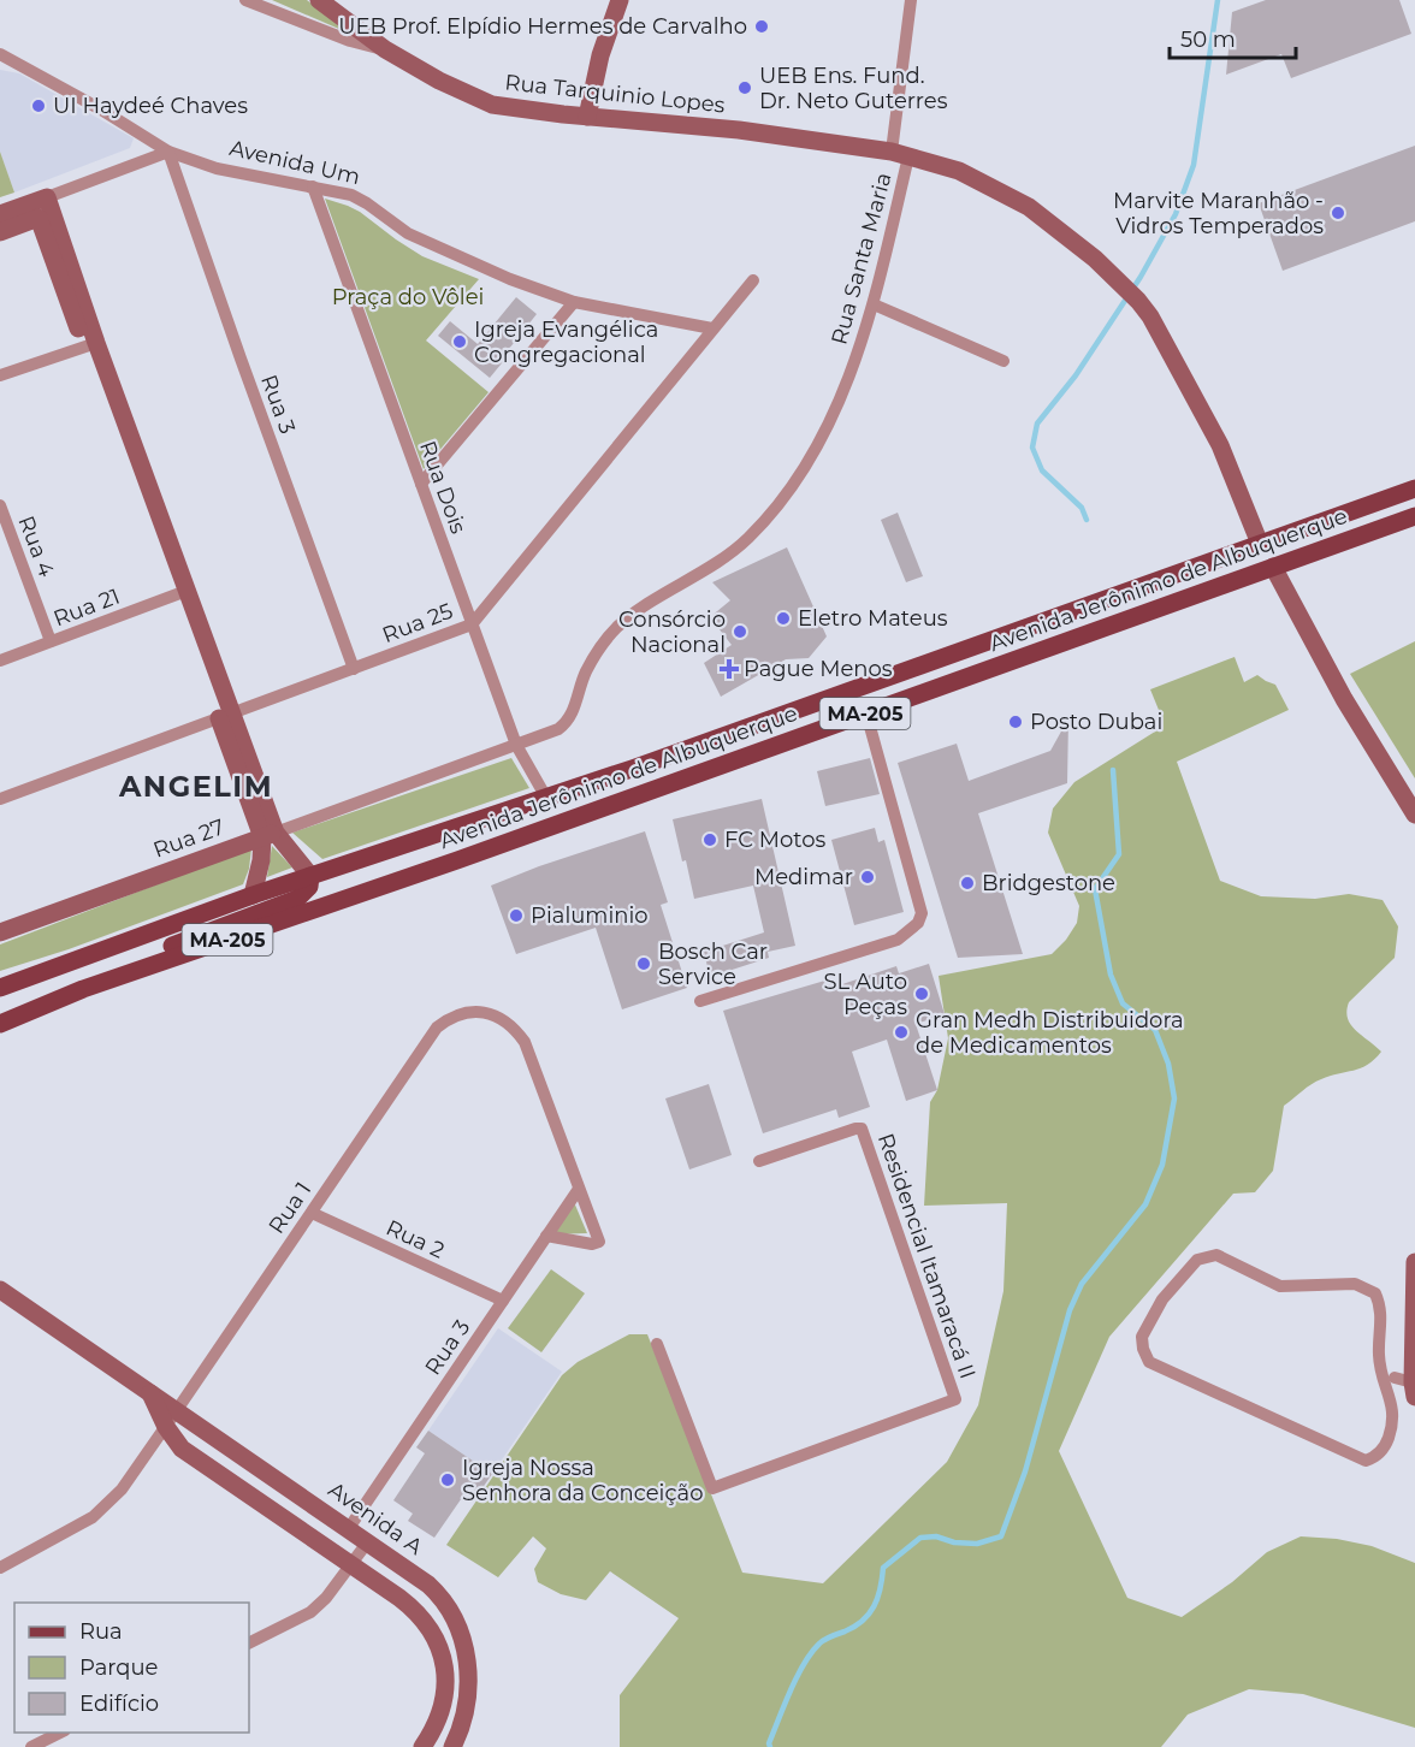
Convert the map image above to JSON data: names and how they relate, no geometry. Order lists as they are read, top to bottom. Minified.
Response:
{"streets":{"main road":["Avenida Jerônimo de Albuquerque","MA-205"],"street":["Rua Tarquinio Lopes","Avenida Um","Rua Santa Maria","Rua 3","Rua Dois","Rua 4","Rua 21","Rua 25","Rua 27","Rua 1","Rua 2","Residencial Itamaracá II","Avenida A"]},"crossings":[["Rua Tarquinio Lopes","Rua Santa Maria"],["Rua Tarquinio Lopes","Avenida Jerônimo de Albuquerque"],["Avenida Um","Rua 3"],["Avenida Um","Rua Dois"],["Avenida Um","Rua 25"],["Rua Santa Maria","Rua Dois"],["Rua Santa Maria","Rua 27"],["Rua 3","Rua 25"],["Rua 3","Rua 1"],["Rua 3","Rua 2"],["Rua 3","Avenida A"],["Rua Dois","Avenida Jerônimo de Albuquerque"],["Rua Dois","Rua 25"],["Rua Dois","Rua 27"],["Rua 4","Rua 21"],["Rua 1","Rua 2"],["Rua 1","Avenida A"]],"districts":["ANGELIM"],"parks":["Praça do Vôlei"],"places":{"other":["UEB Prof. Elpídio Hermes de Carvalho","UEB Ens. Fund. Dr. Neto Guterres","UI Haydeé Chaves","Marvite Maranhão - Vidros Temperados","Igreja Evangélica Congregacional","Eletro Mateus","Consórcio Nacional","Posto Dubai","FC Motos","Medimar","Bridgestone","Pialuminio","Bosch Car Service","SL Auto Peças","Gran Medh Distribuidora de Medicamentos","Igreja Nossa Senhora da Conceição"],"health":["Pague Menos"]},"legend":["Rua","Parque","Edifício"],"scale_bar":"50 m"}
